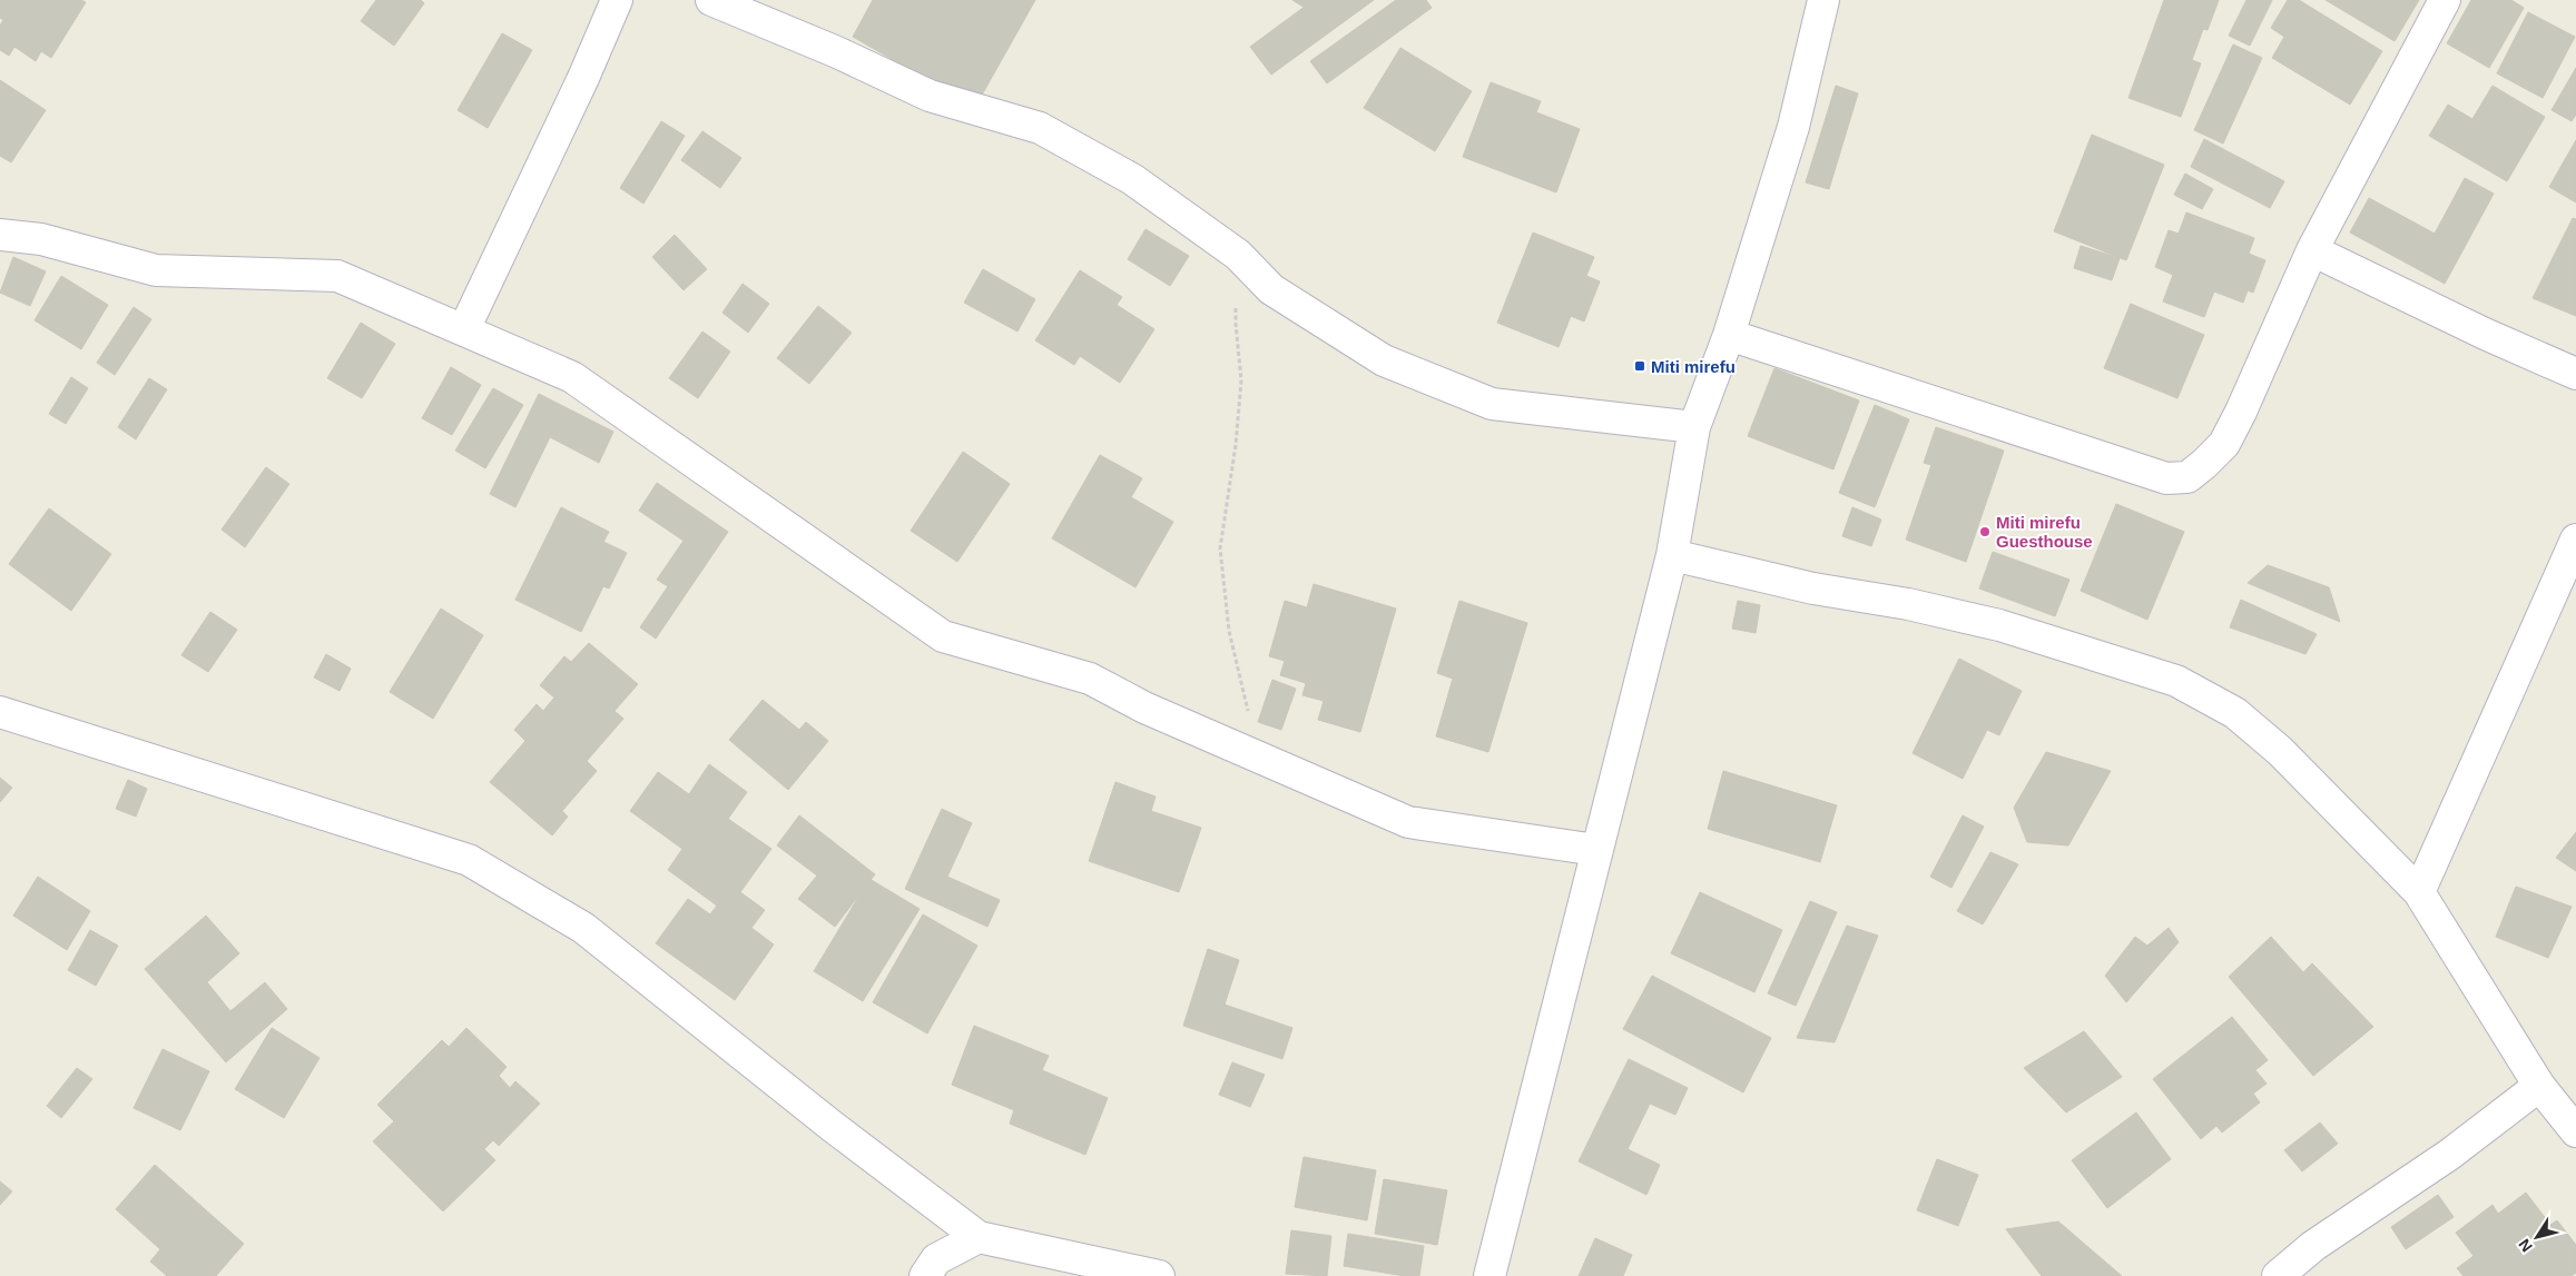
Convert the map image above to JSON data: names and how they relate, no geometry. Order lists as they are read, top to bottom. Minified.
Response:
{"places":{"transit":["Miti mirefu"],"other":["Miti mirefu Guesthouse"]},"north":"bottom left"}
